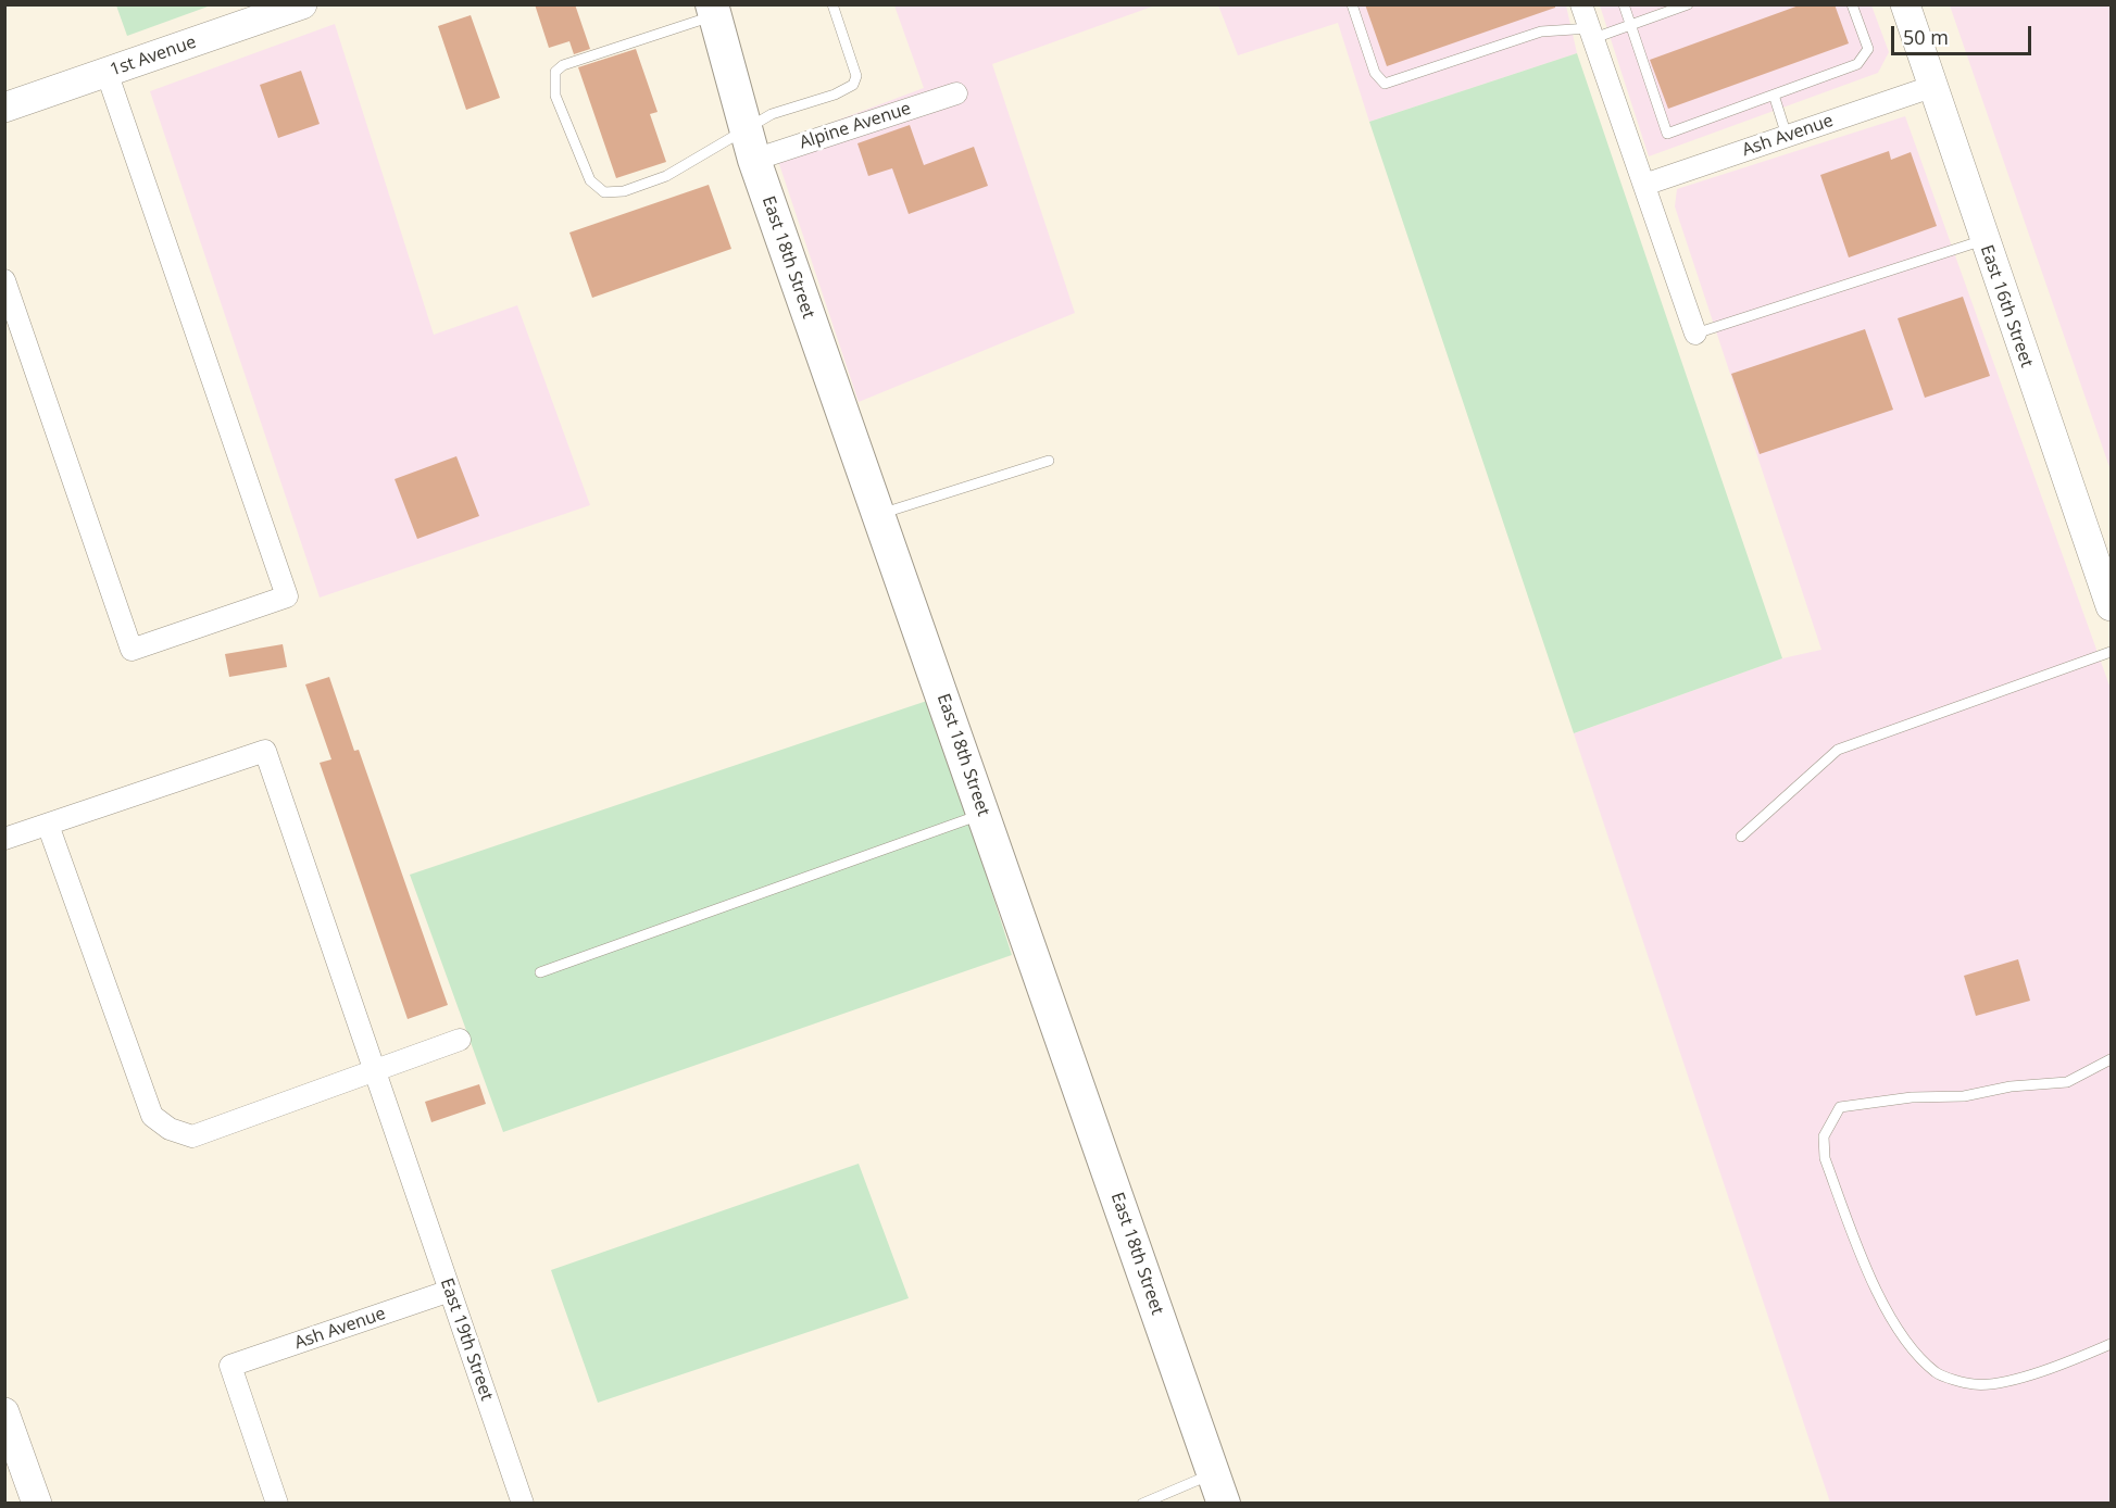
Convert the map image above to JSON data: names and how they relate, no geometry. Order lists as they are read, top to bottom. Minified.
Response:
{"streets":{"main road":["East 18th Street"],"street":["1st Avenue","Alpine Avenue","Ash Avenue","East 16th Street","East 19th Street"]},"crossings":[["Alpine Avenue","East 18th Street"],["Ash Avenue","East 16th Street"],["Ash Avenue","East 19th Street"]],"scale_bar":"50 m"}
